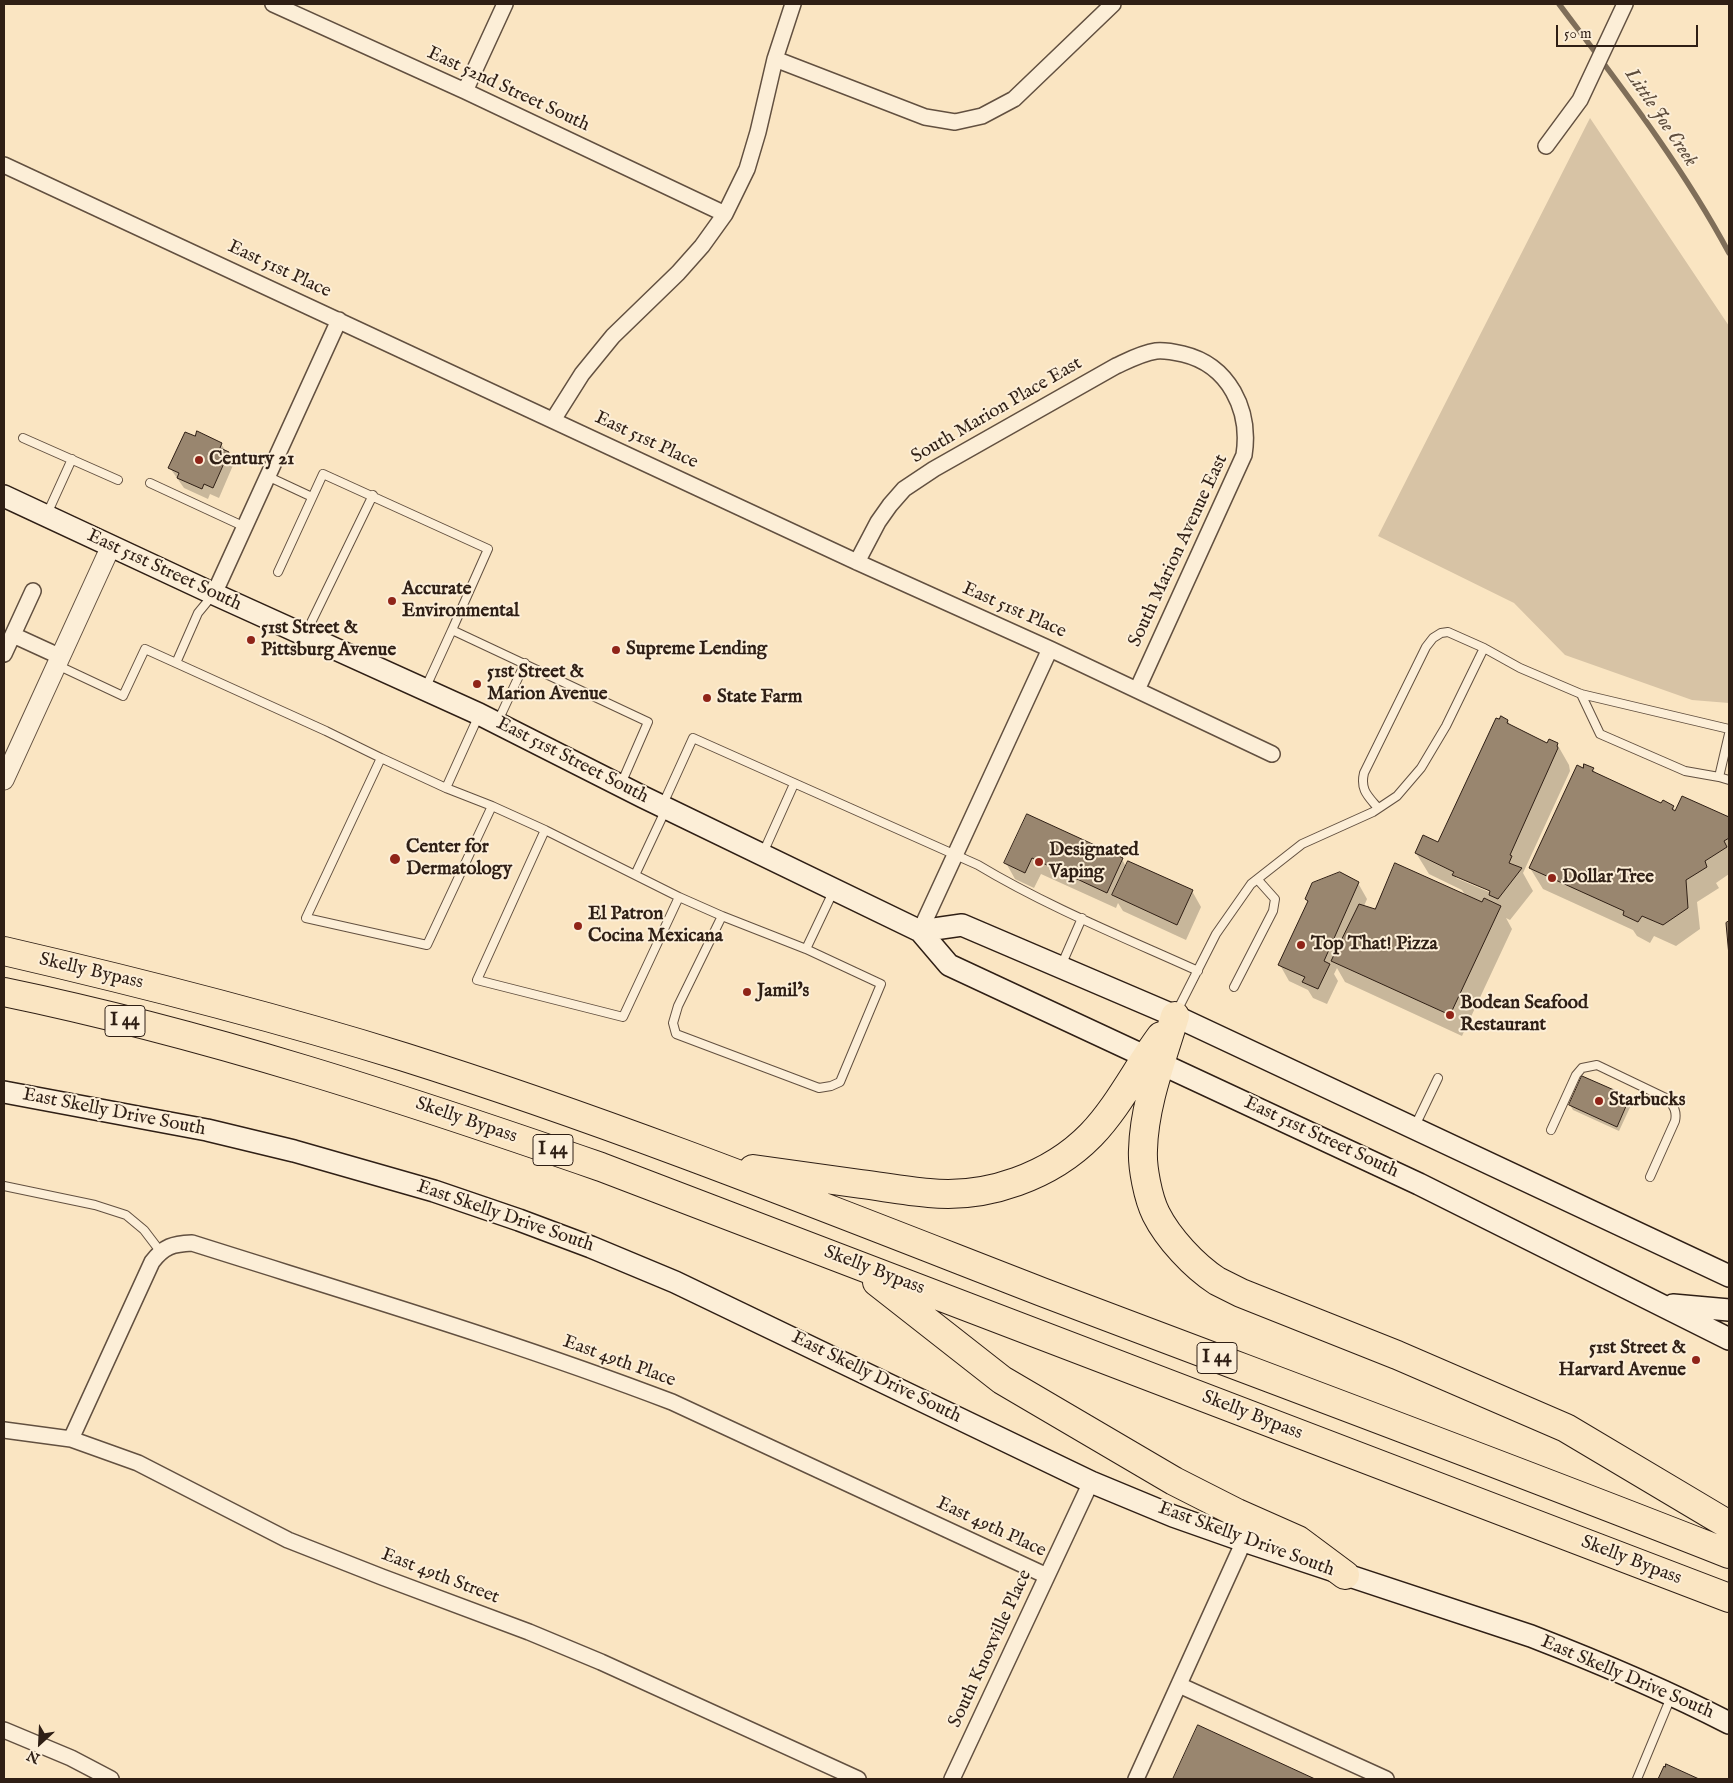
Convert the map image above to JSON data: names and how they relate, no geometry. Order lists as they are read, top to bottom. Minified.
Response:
{"streets":{"highway":["Skelly Bypass","I 44"],"main road":["East 51st Street South","East Skelly Drive South"],"street":["East 52nd Street South","East 51st Place","South Marion Place East","South Marion Avenue East","East 49th Place","East 49th Street","South Knoxville Place"]},"crossings":[["East 51st Place","South Marion Place East"],["East 51st Place","South Marion Avenue East"],["South Marion Place East","South Marion Avenue East"],["East Skelly Drive South","South Knoxville Place"],["East 49th Place","South Knoxville Place"]],"water":["Little Joe Creek"],"places":["Century 21","Accurate Environmental","51st Street & Pittsburg Avenue","Supreme Lending","51st Street & Marion Avenue","State Farm","Center for Dermatology","Designated Vaping","Dollar Tree","El Patron Cocina Mexicana","Top That! Pizza","Jamil's","Bodean Seafood Restaurant","Starbucks","51st Street & Harvard Avenue"],"scale_bar":"50 m","north":"bottom left"}
